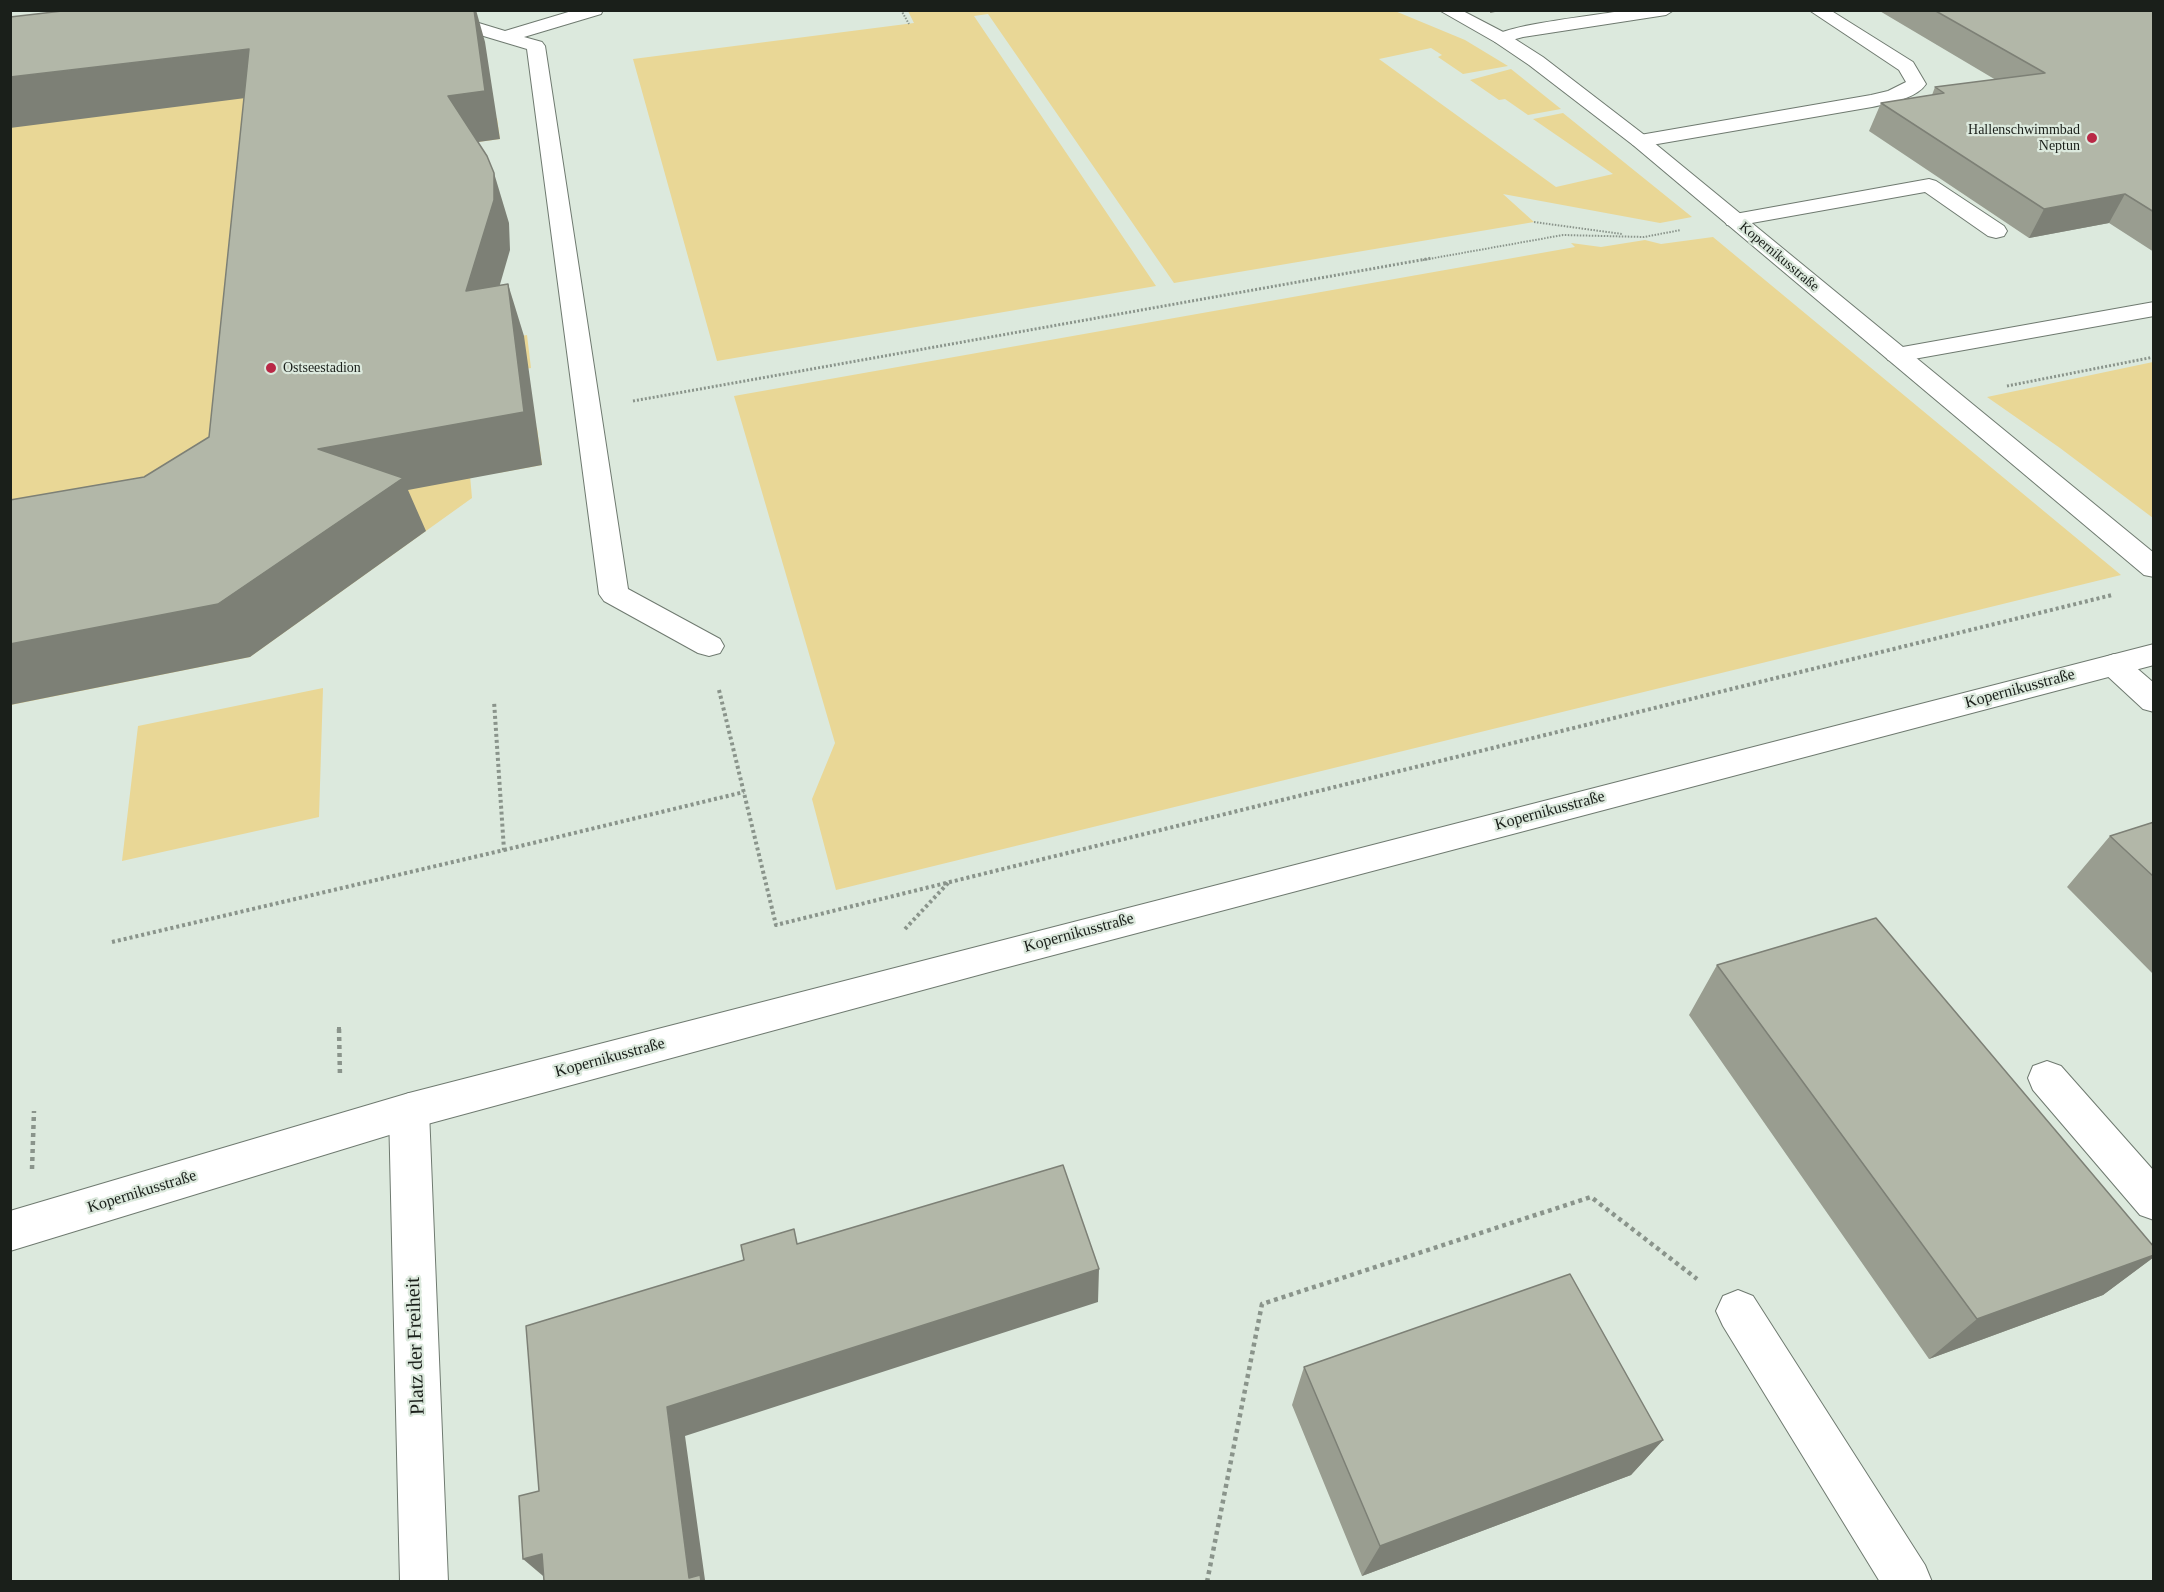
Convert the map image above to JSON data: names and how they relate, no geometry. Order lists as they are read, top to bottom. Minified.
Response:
{"streets":{"street":["Kopernikusstraße","Platz der Freiheit"]},"crossings":[["Kopernikusstraße","Platz der Freiheit"]],"places":["Hallenschwimmbad Neptun","Ostseestadion"]}
